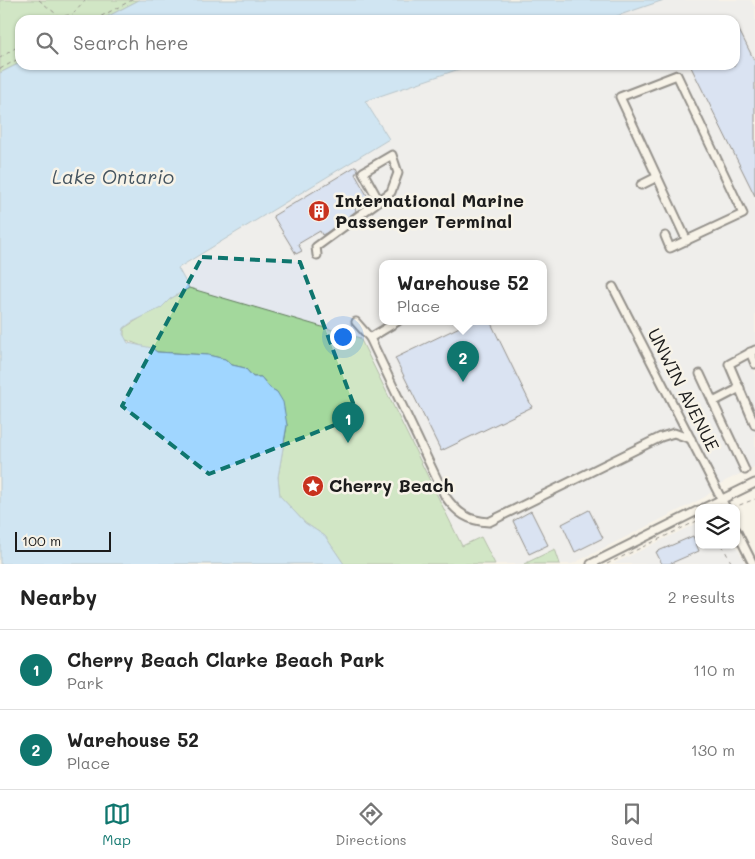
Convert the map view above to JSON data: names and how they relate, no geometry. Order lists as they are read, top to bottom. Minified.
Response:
{"streets":{"street":["UNWIN AVENUE"]},"water":["Lake Ontario"],"places":{"building":["International Marine Passenger Terminal"],"place":["Cherry Beach"]},"scale_bar":"100 m","page":{"search":"Search here","popup":["Warehouse 52","Place"],"pins":["2","1"],"scale":"100 m","heading":["Nearby","2 results"],"list":[{"mark":"1","name":"Cherry Beach Clarke Beach Park","note":"Park","value":"110 m"},{"mark":"2","name":"Warehouse 52","note":"Place","value":"130 m"}],"nav":["Map","Directions","Saved"]}}
